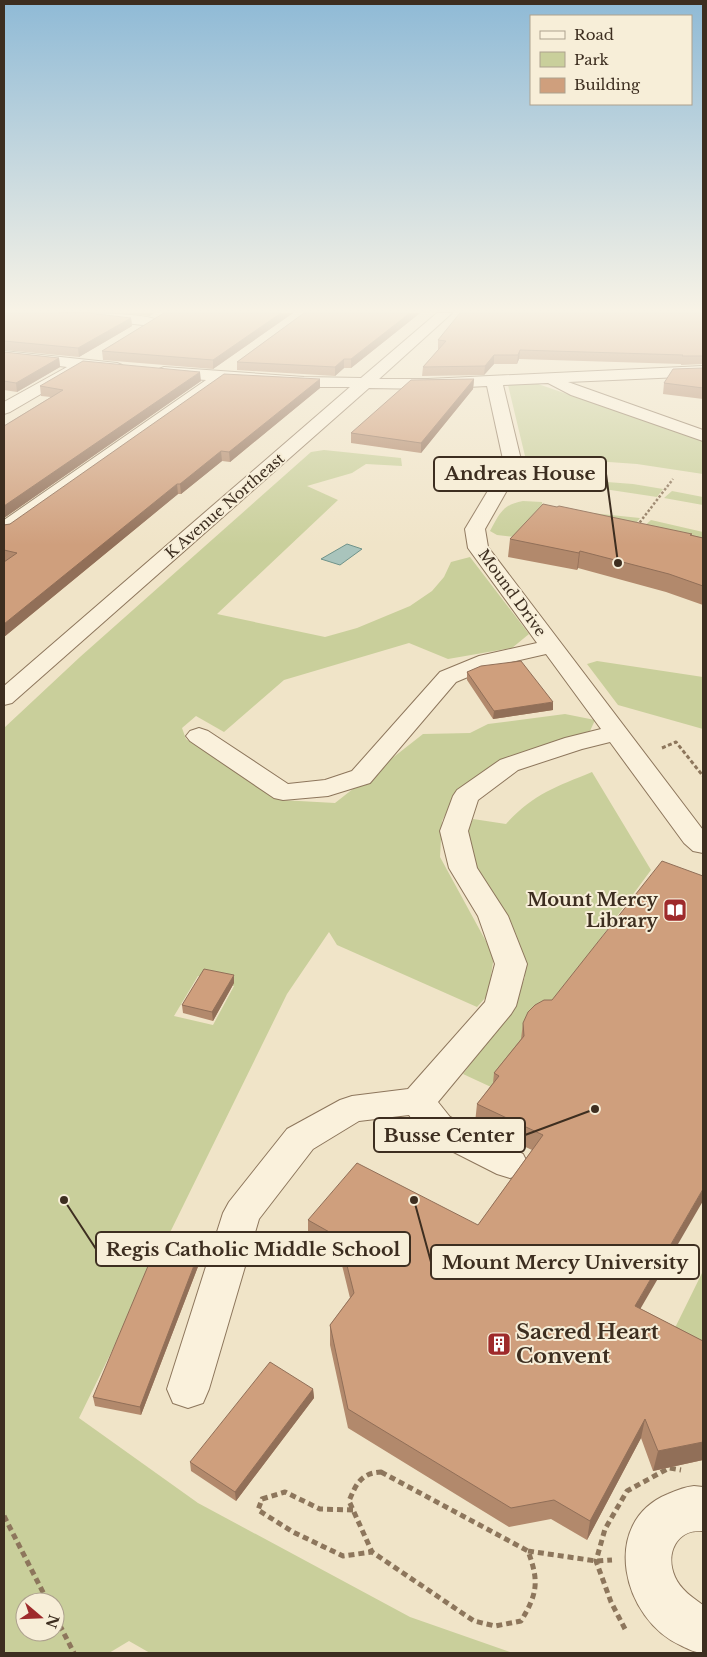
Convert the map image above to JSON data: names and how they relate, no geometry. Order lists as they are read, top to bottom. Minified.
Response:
{"streets":{"street":["K Avenue Northeast","Mound Drive"]},"places":{"other":["Andreas House","Busse Center","Regis Catholic Middle School","Mount Mercy University"],"library":["Mount Mercy Library"],"building":["Sacred Heart Convent"]},"legend":["Road","Park","Building"],"north":"right"}
